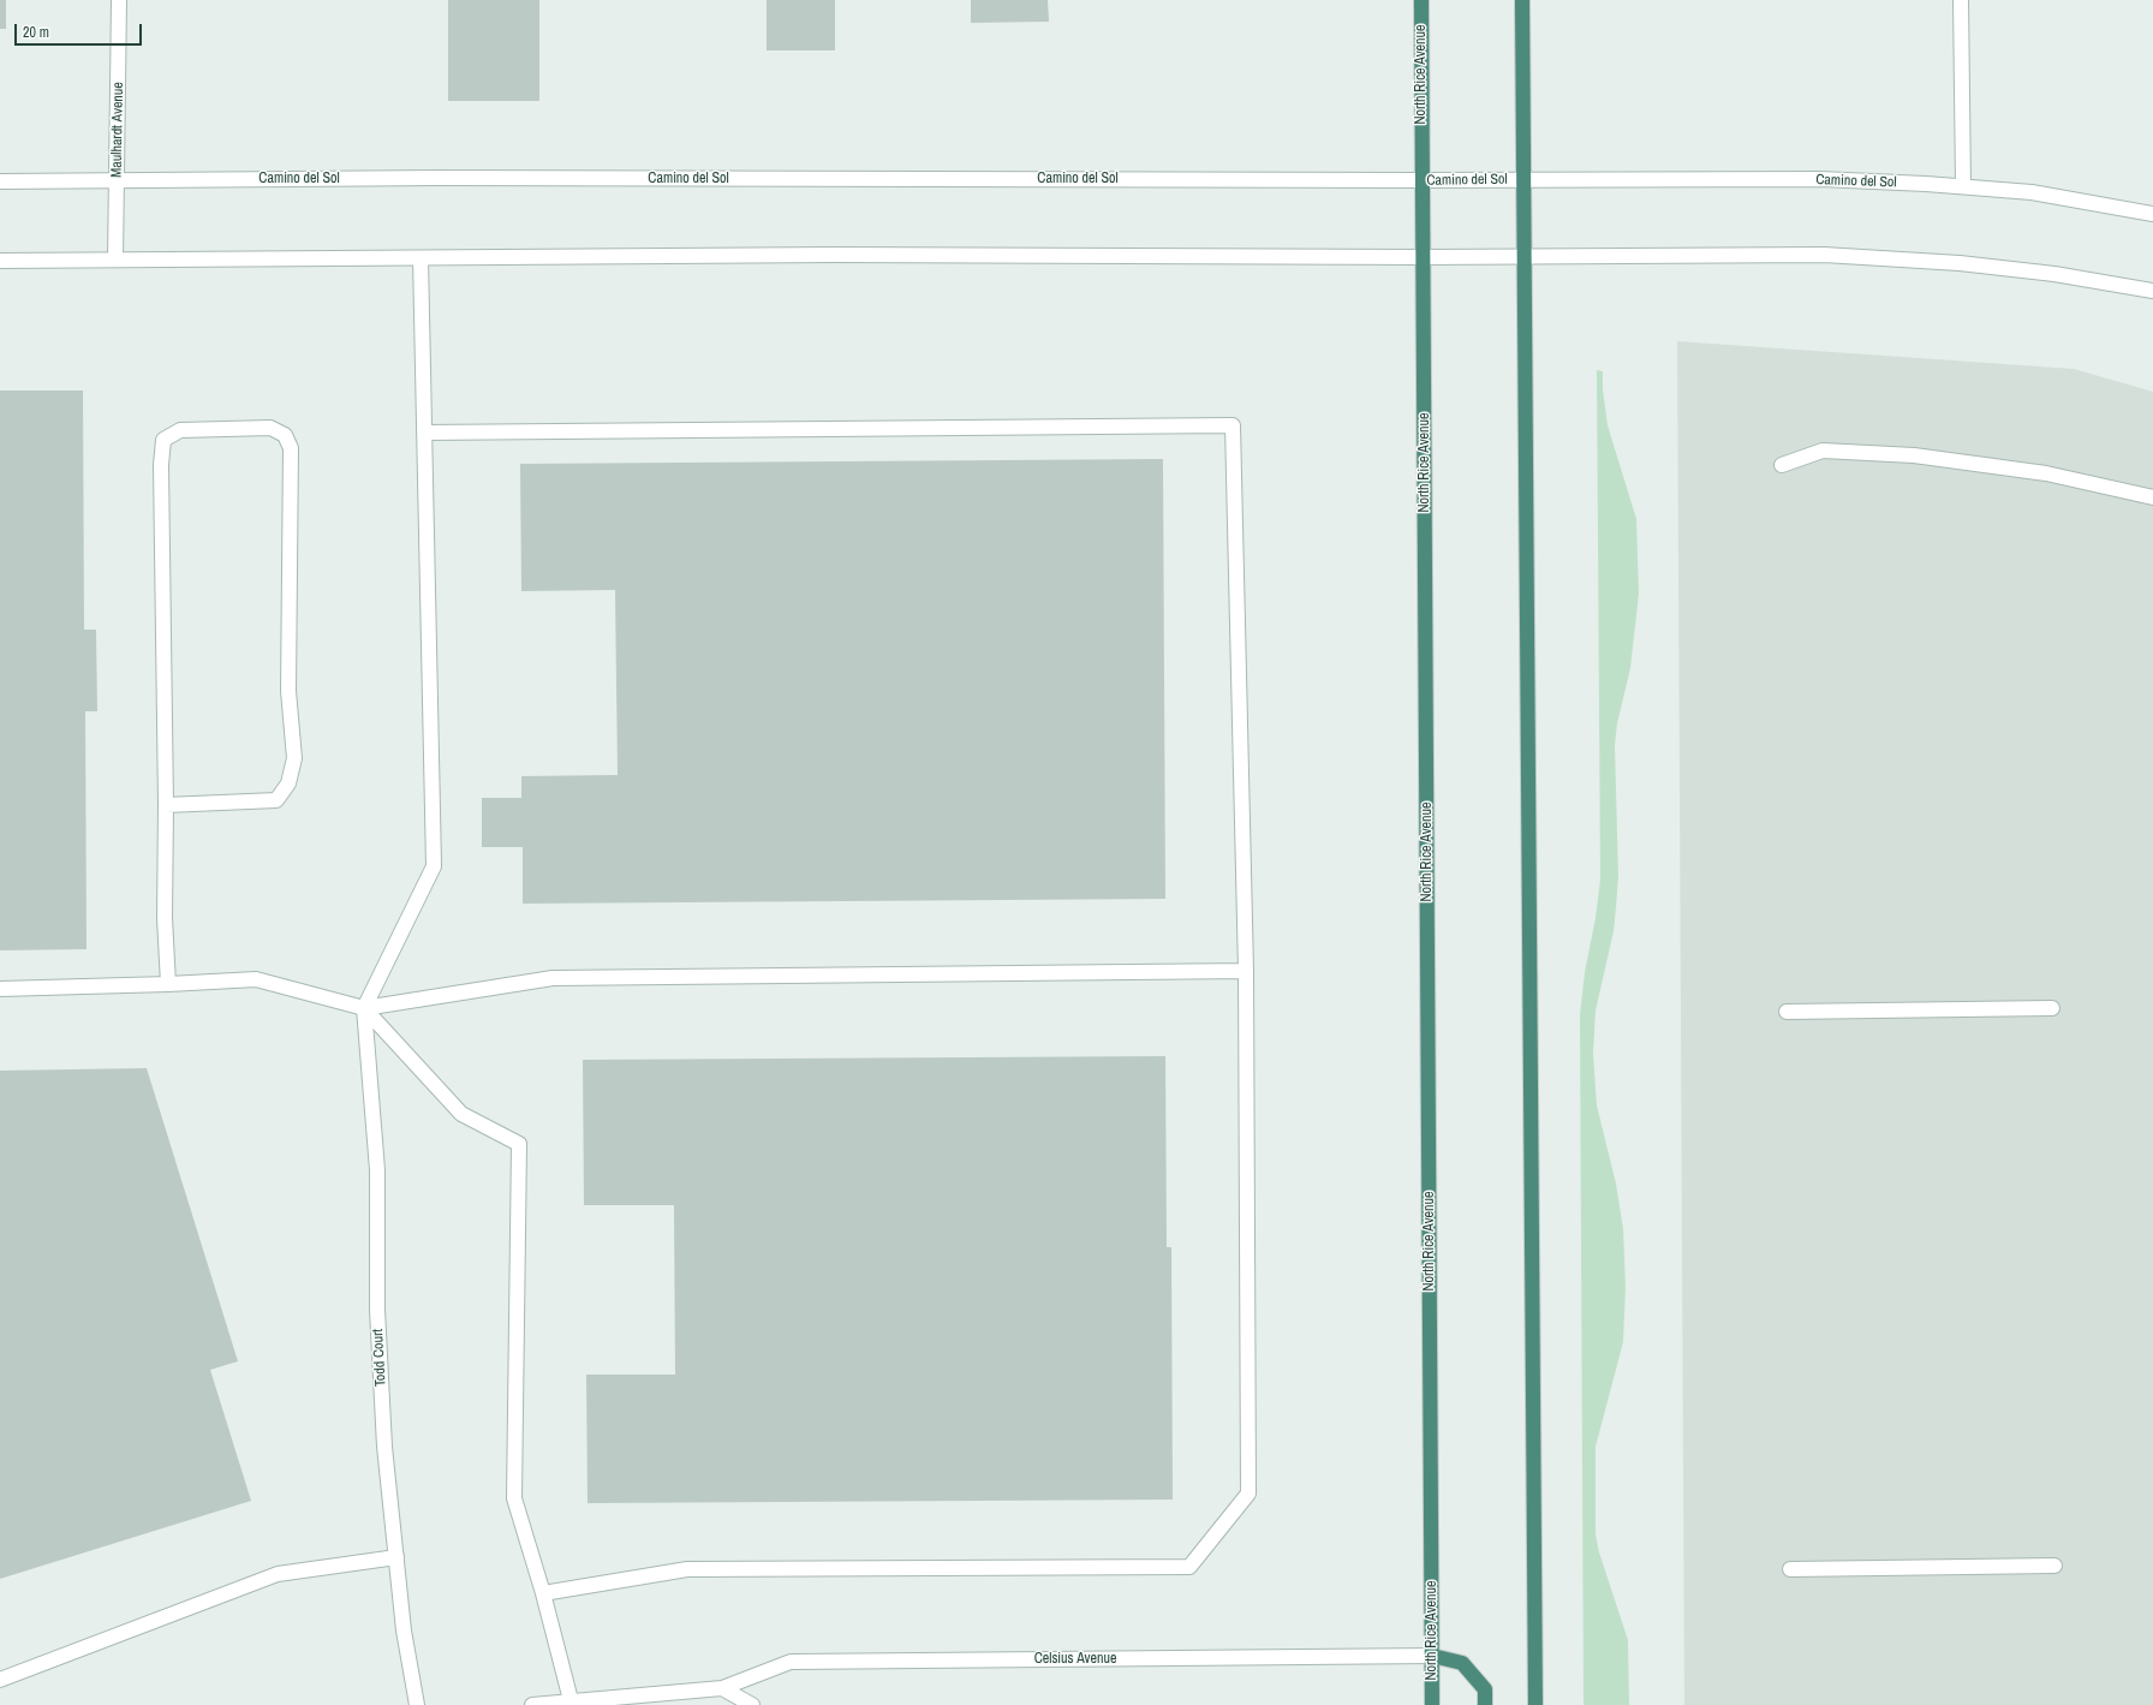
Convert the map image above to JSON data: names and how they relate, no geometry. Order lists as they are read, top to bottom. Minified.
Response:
{"streets":{"highway":["North Rice Avenue"],"street":["Maulhardt Avenue","Camino del Sol","Todd Court","Celsius Avenue"]},"crossings":[["North Rice Avenue","Camino del Sol"],["North Rice Avenue","Celsius Avenue"],["Maulhardt Avenue","Camino del Sol"]],"scale_bar":"20 m"}
